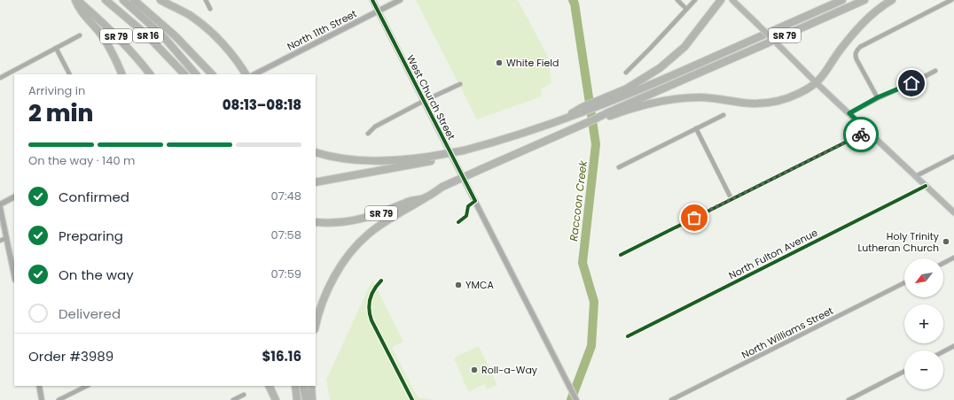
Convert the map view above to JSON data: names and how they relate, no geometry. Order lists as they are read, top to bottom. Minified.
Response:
{"streets":{"highway":["SR 16","SR 79"],"street":["North 11th Street","West Church Street","North Fulton Avenue","North Williams Street"]},"crossings":[["North 11th Street","West Church Street"]],"water":["Raccoon Creek"],"places":["White Field","Holy Trinity Lutheran Church","YMCA","Roll-a-Way"],"north":"bottom left","page":{"heading":["2 min","Arriving in","08:13–08:18"],"panel":["Order #3989","$16.16"],"bar":"On the way · 140 m","list":[["Confirmed","07:48"],["Preparing","07:58"],["On the way","07:59"],"Delivered"],"map_buttons":["+","−"]}}
